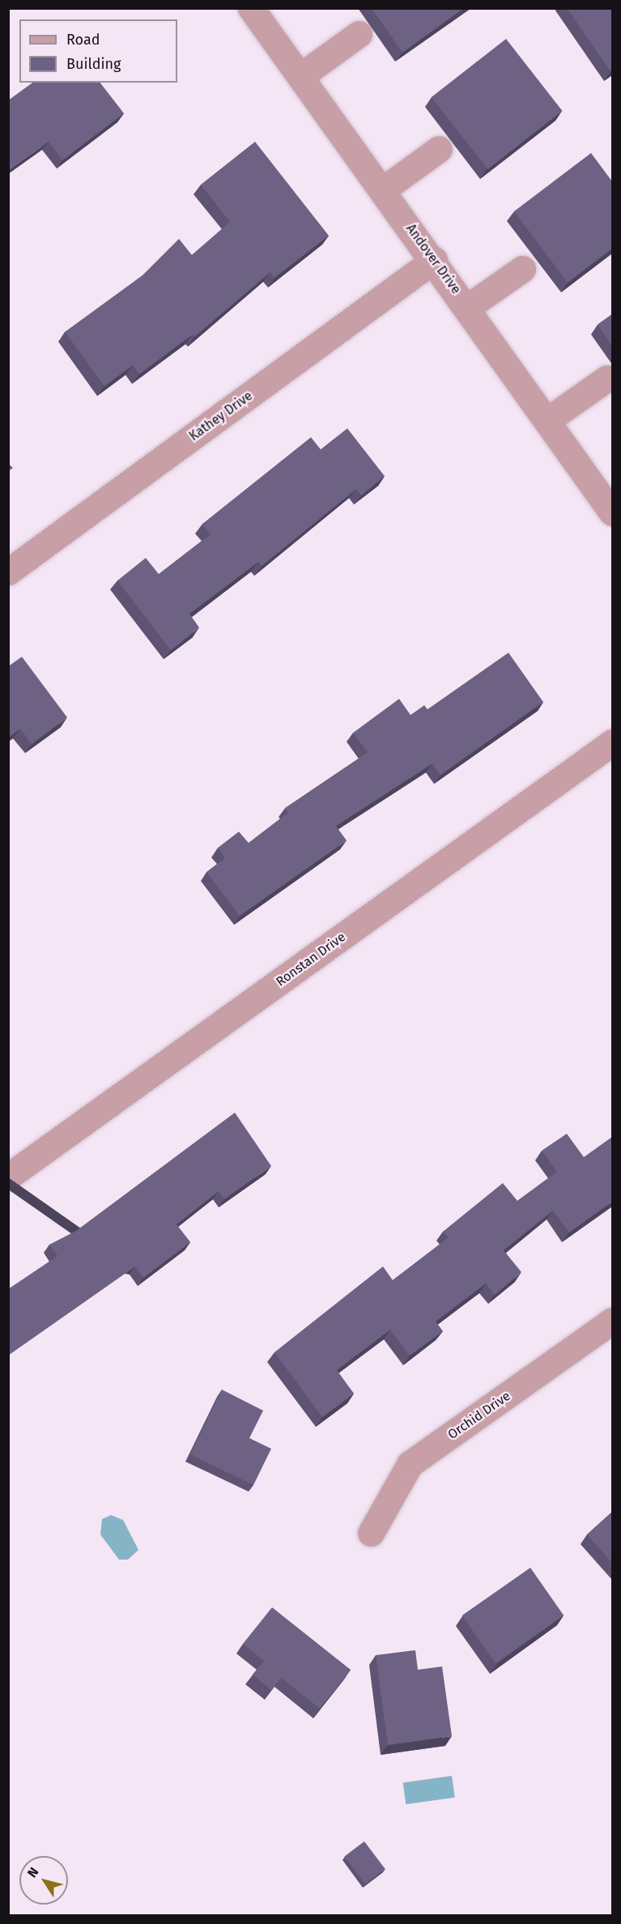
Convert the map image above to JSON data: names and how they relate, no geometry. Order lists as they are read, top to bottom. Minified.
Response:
{"streets":{"street":["Andover Drive","Kathey Drive","Ronstan Drive","Orchid Drive"]},"crossings":[["Andover Drive","Kathey Drive"]],"legend":["Road","Building"],"north":"top left"}
